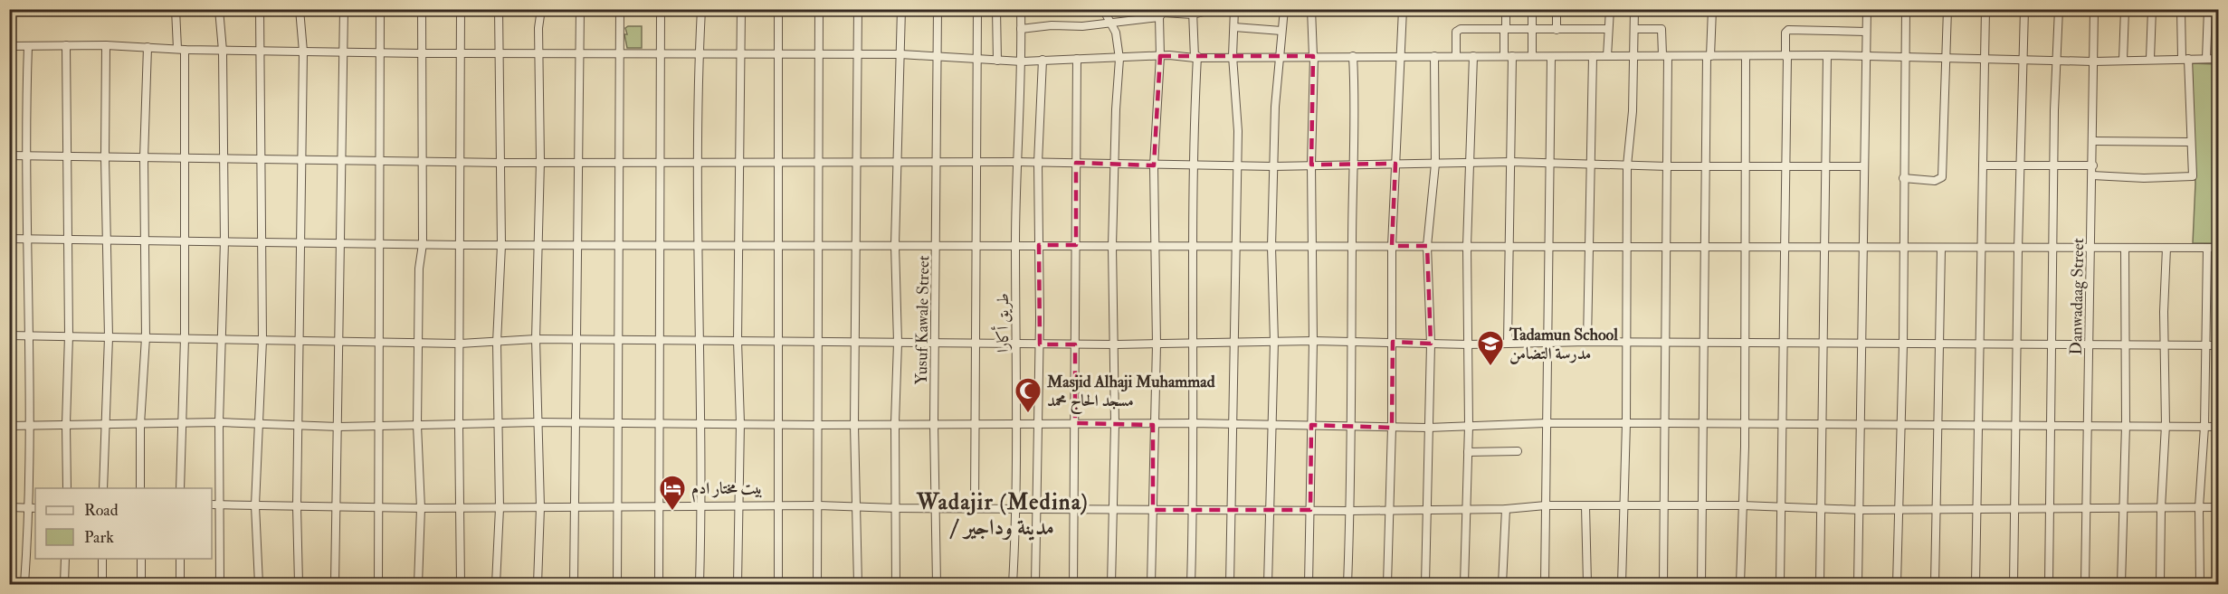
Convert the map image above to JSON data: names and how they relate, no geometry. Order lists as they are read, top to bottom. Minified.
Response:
{"streets":{"street":["Danwadaag Street","Yusuf Kawale Street","طريق أكارا"]},"districts":["Wadajir (Medina) / مدينة وداجير"],"places":{"school or university":["Tadamun School مدرسة التضامن"],"mosque":["Masjid Alhaji Muhammad مسجد الحاج محمد"],"hotel":["بيت مختار ادم"]},"legend":["Road","Park"]}
